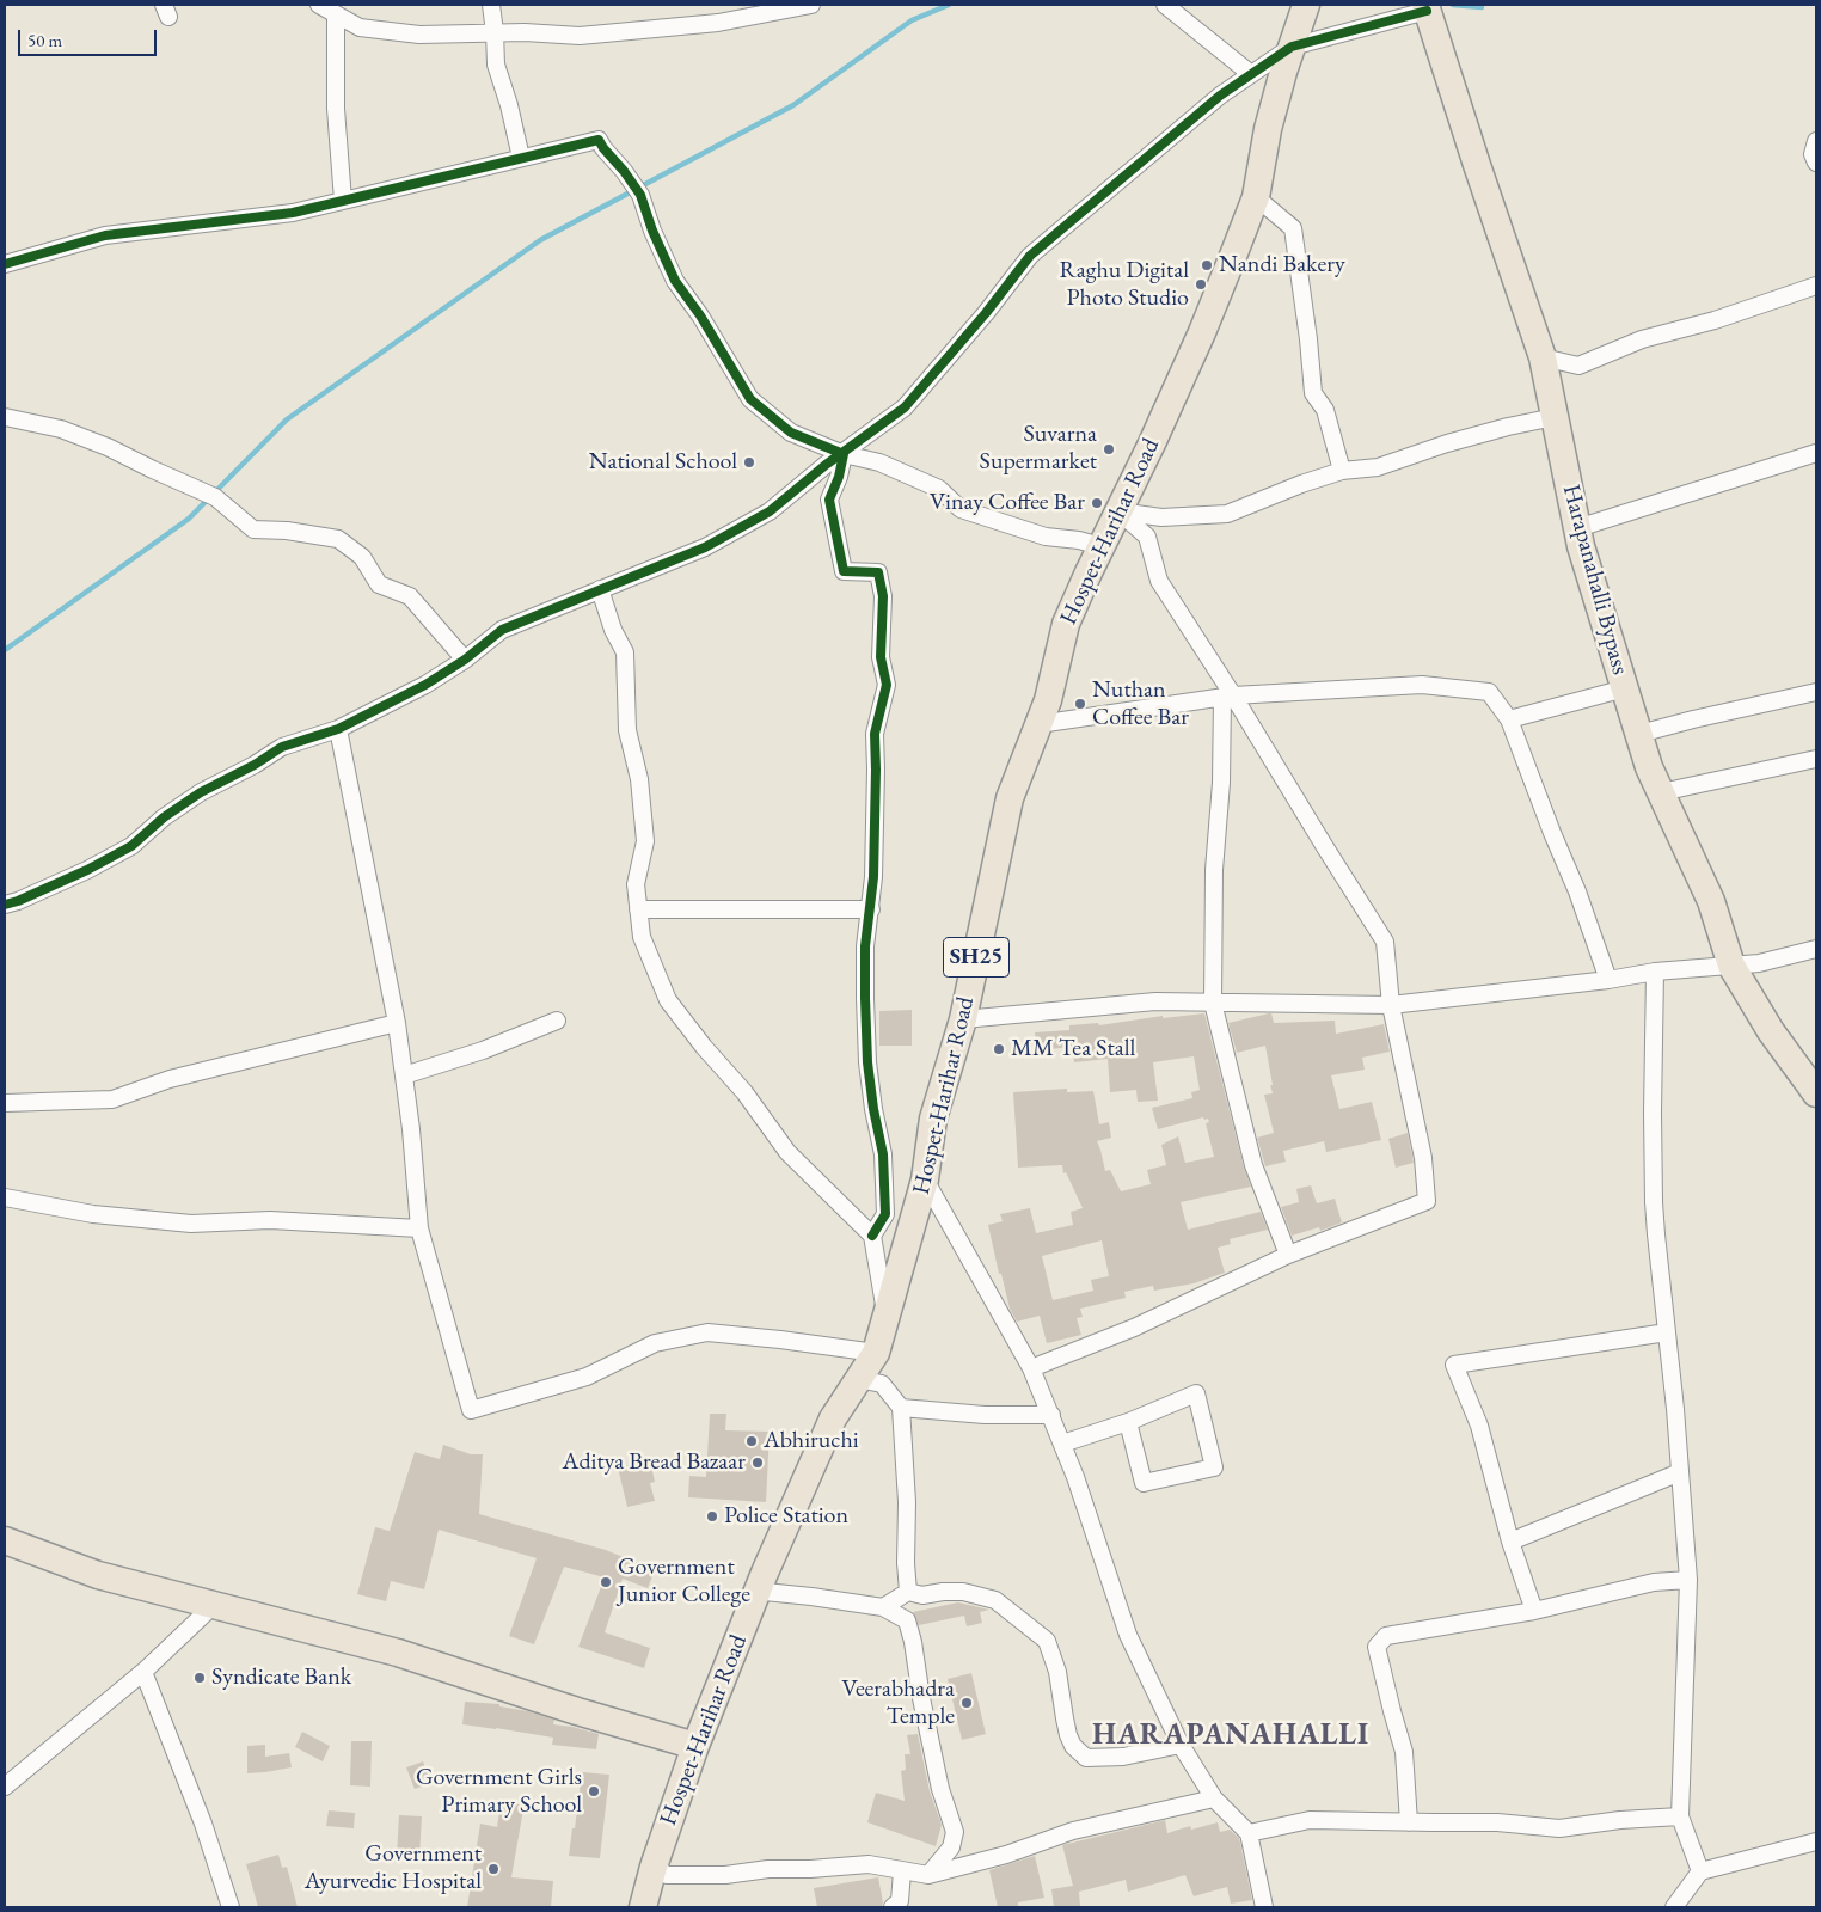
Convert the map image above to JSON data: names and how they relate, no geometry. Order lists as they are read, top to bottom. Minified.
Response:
{"streets":{"main road":["Hospet-Harihar Road","Harapanahalli Bypass","SH25"]},"districts":["HARAPANAHALLI"],"places":["Nandi Bakery","Raghu Digital Photo Studio","Suvarna Supermarket","National School","Vinay Coffee Bar","Nuthan Coffee Bar","MM Tea Stall","Abhiruchi","Aditya Bread Bazaar","Police Station","Government Junior College","Syndicate Bank","Veerabhadra Temple","Government Girls Primary School","Government Ayurvedic Hospital"],"scale_bar":"50 m"}
